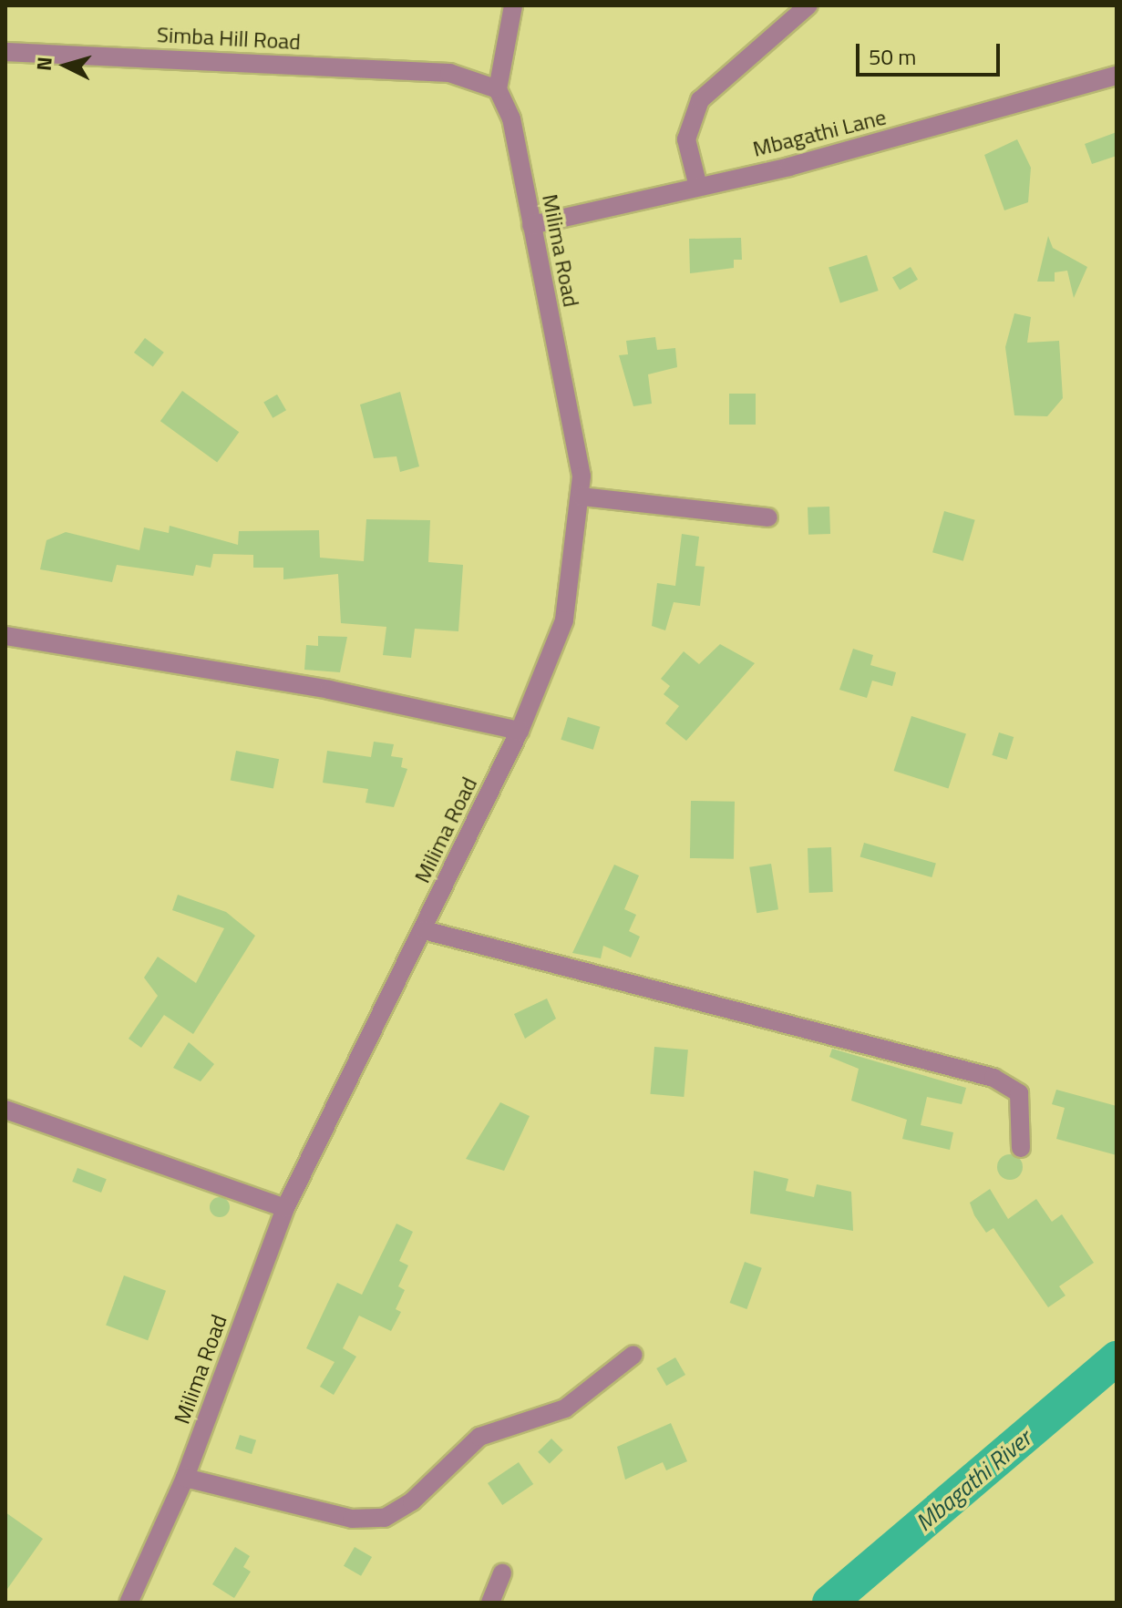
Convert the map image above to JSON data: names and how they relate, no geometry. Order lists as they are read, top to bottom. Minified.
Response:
{"streets":{"street":["Simba Hill Road","Mbagathi Lane","Milima Road"]},"crossings":[["Simba Hill Road","Milima Road"],["Mbagathi Lane","Milima Road"]],"water":["Mbagathi River"],"scale_bar":"50 m","north":"left"}
